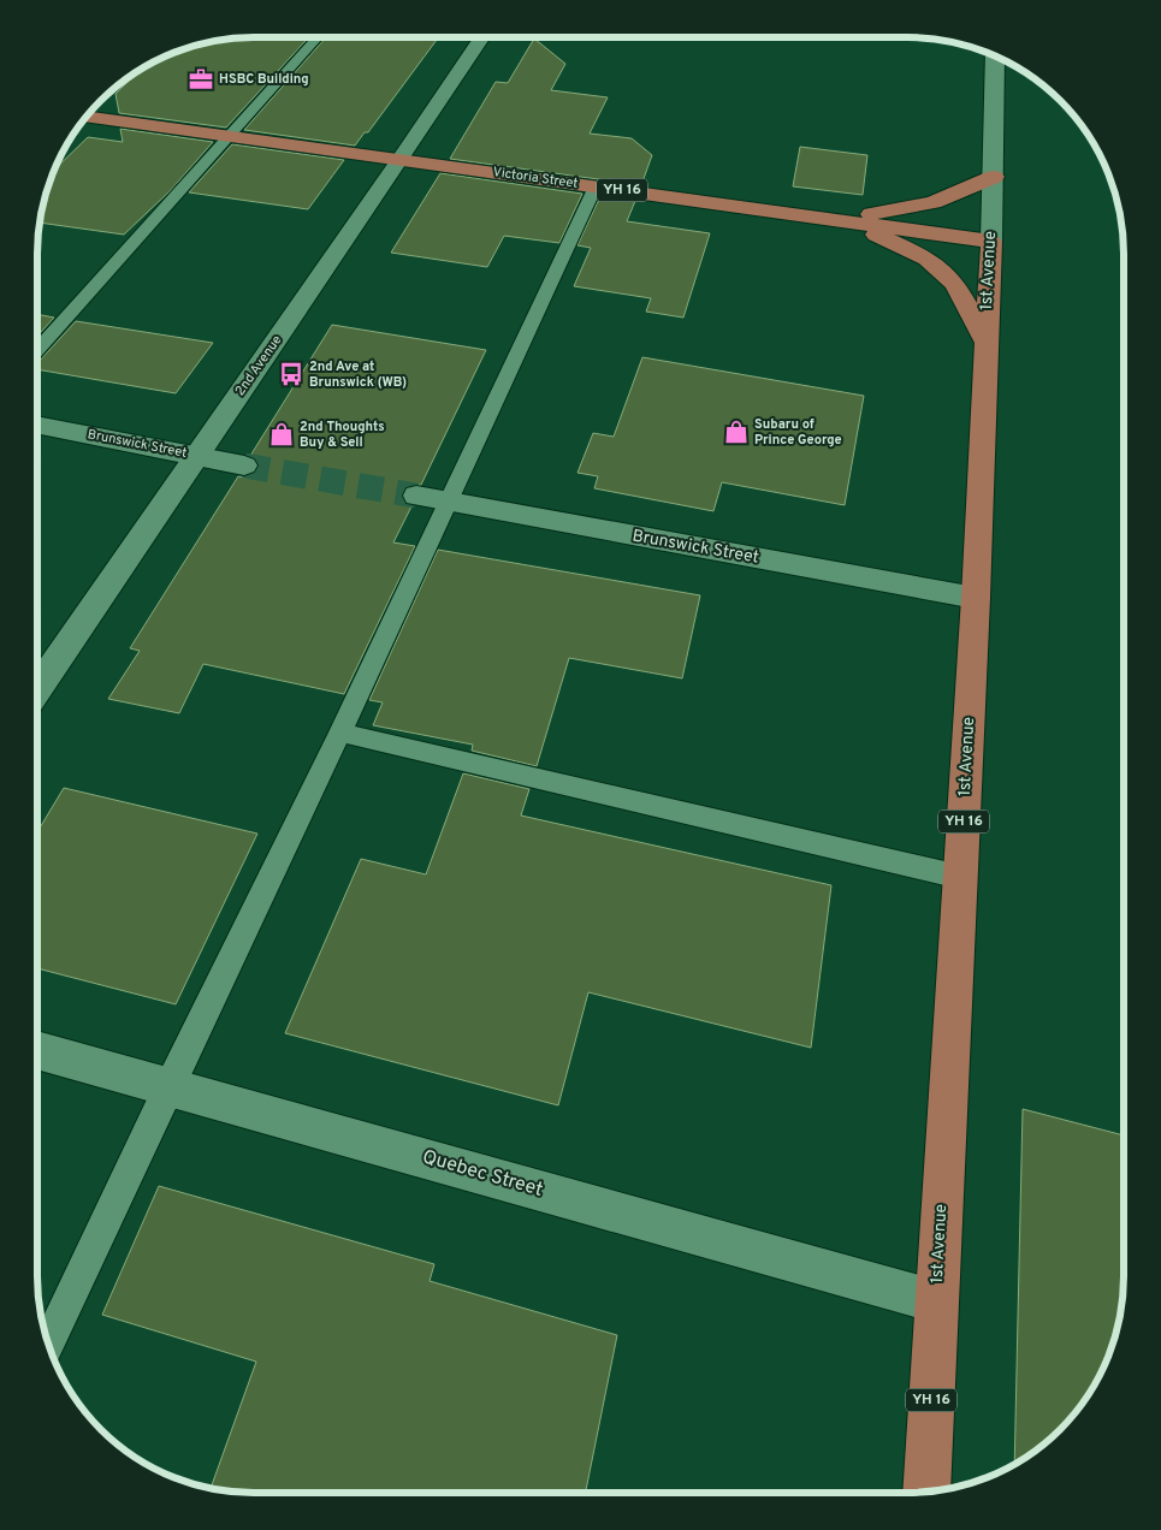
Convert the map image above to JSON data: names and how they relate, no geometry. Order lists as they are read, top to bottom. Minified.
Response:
{"streets":{"highway":["Victoria Street","YH 16","1st Avenue"],"main road":["2nd Avenue","Brunswick Street","Quebec Street"]},"crossings":[["Victoria Street","1st Avenue"],["Victoria Street","2nd Avenue"],["1st Avenue","Brunswick Street"],["1st Avenue","Quebec Street"],["2nd Avenue","Brunswick Street"]],"places":{"office":["HSBC Building"],"bus stop":["2nd Ave at Brunswick (WB)"],"shop":["Subaru of Prince George","2nd Thoughts Buy & Sell"]}}
